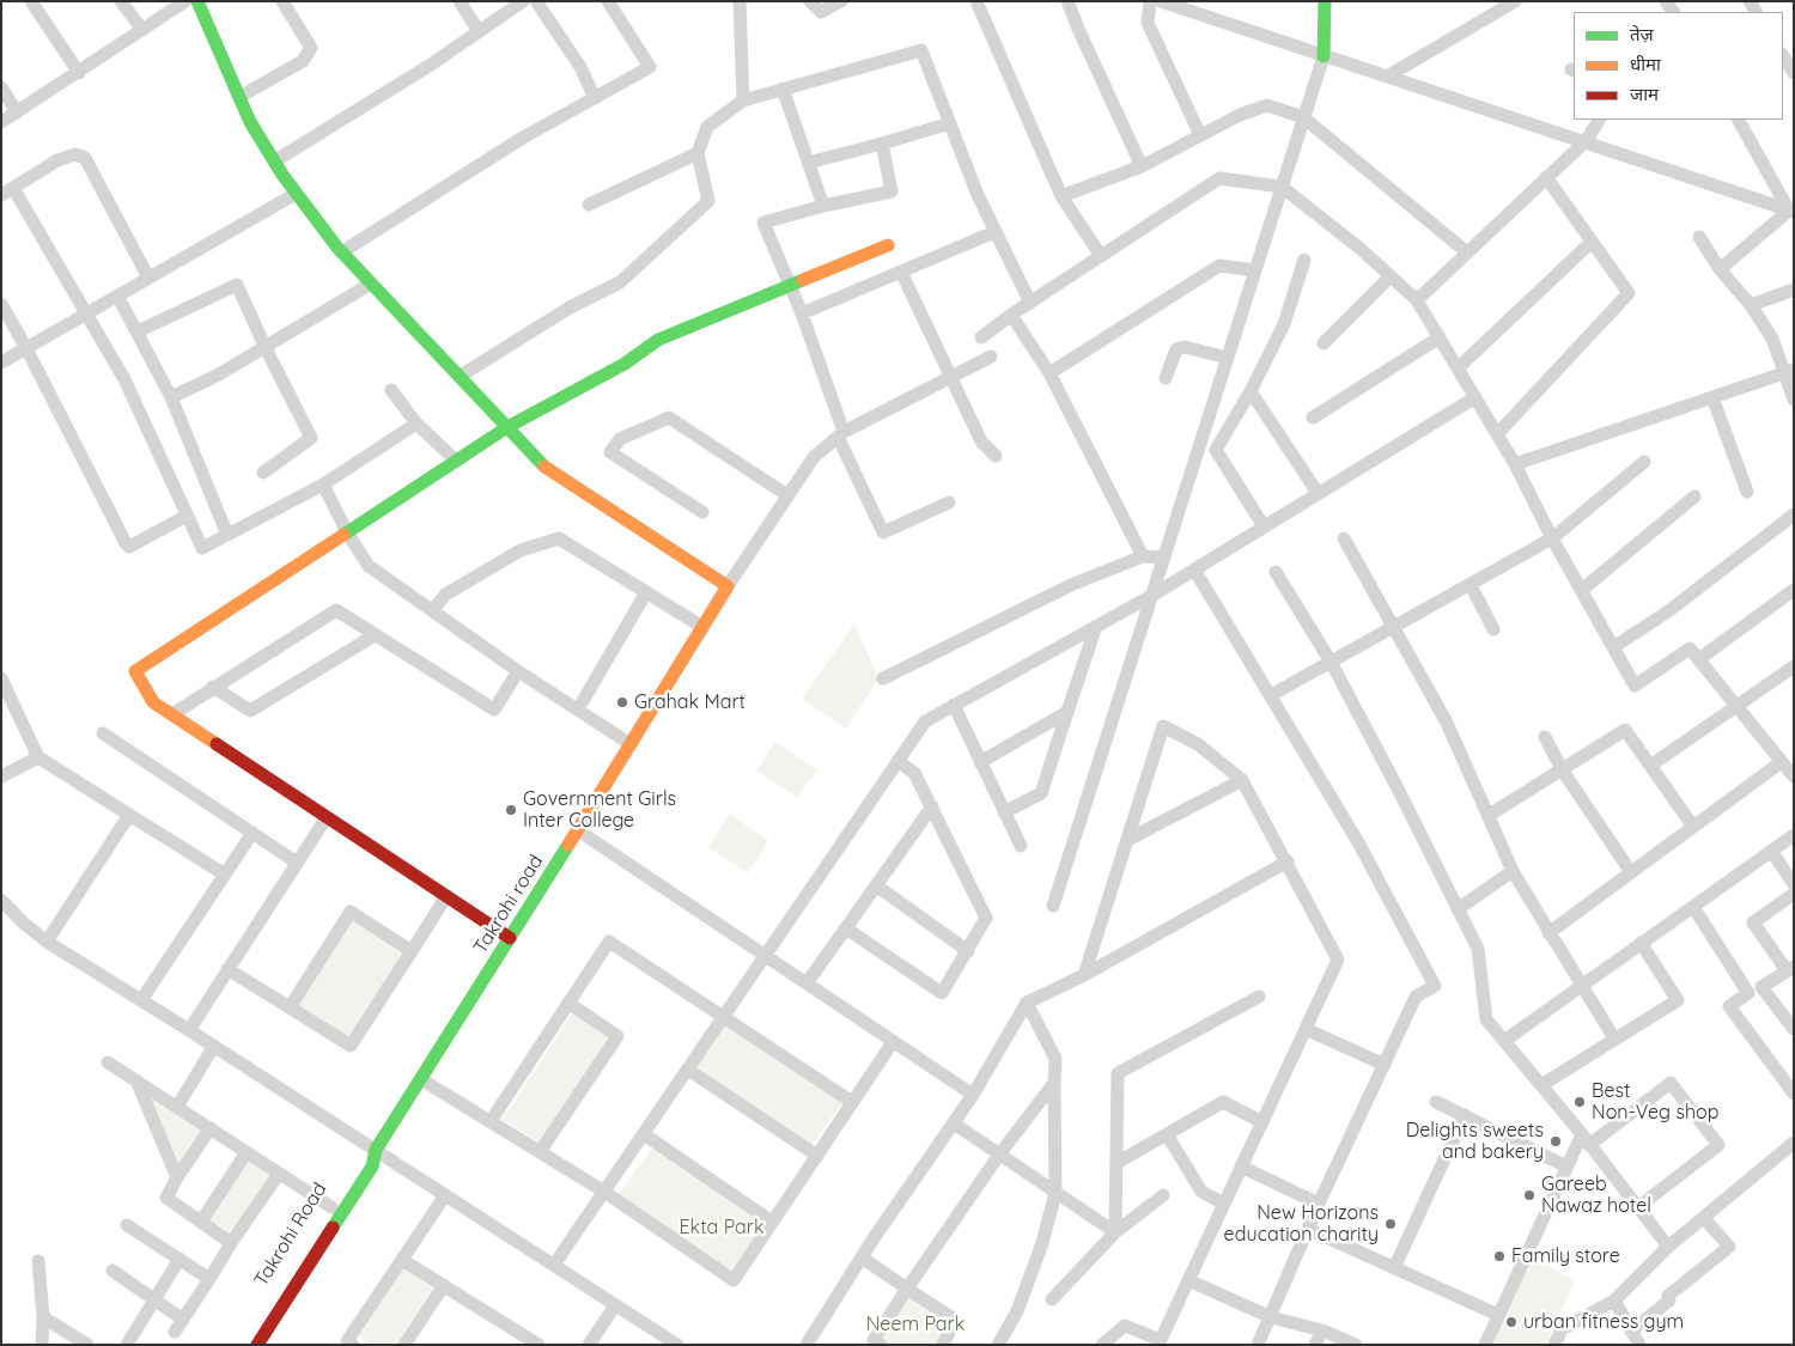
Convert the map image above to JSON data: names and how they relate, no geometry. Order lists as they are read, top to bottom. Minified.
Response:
{"streets":{"street":["Takrohi road","Takrohi Road"]},"crossings":[["Takrohi road","Takrohi Road"]],"parks":["Ekta Park","Neem Park"],"places":["Grahak Mart","Government Girls Inter College","Best Non-Veg shop","Delights sweets and bakery","Gareeb Nawaz hotel","New Horizons education charity","Family store","urban fitness gym"],"legend":["तेज़","धीमा","जाम"]}
